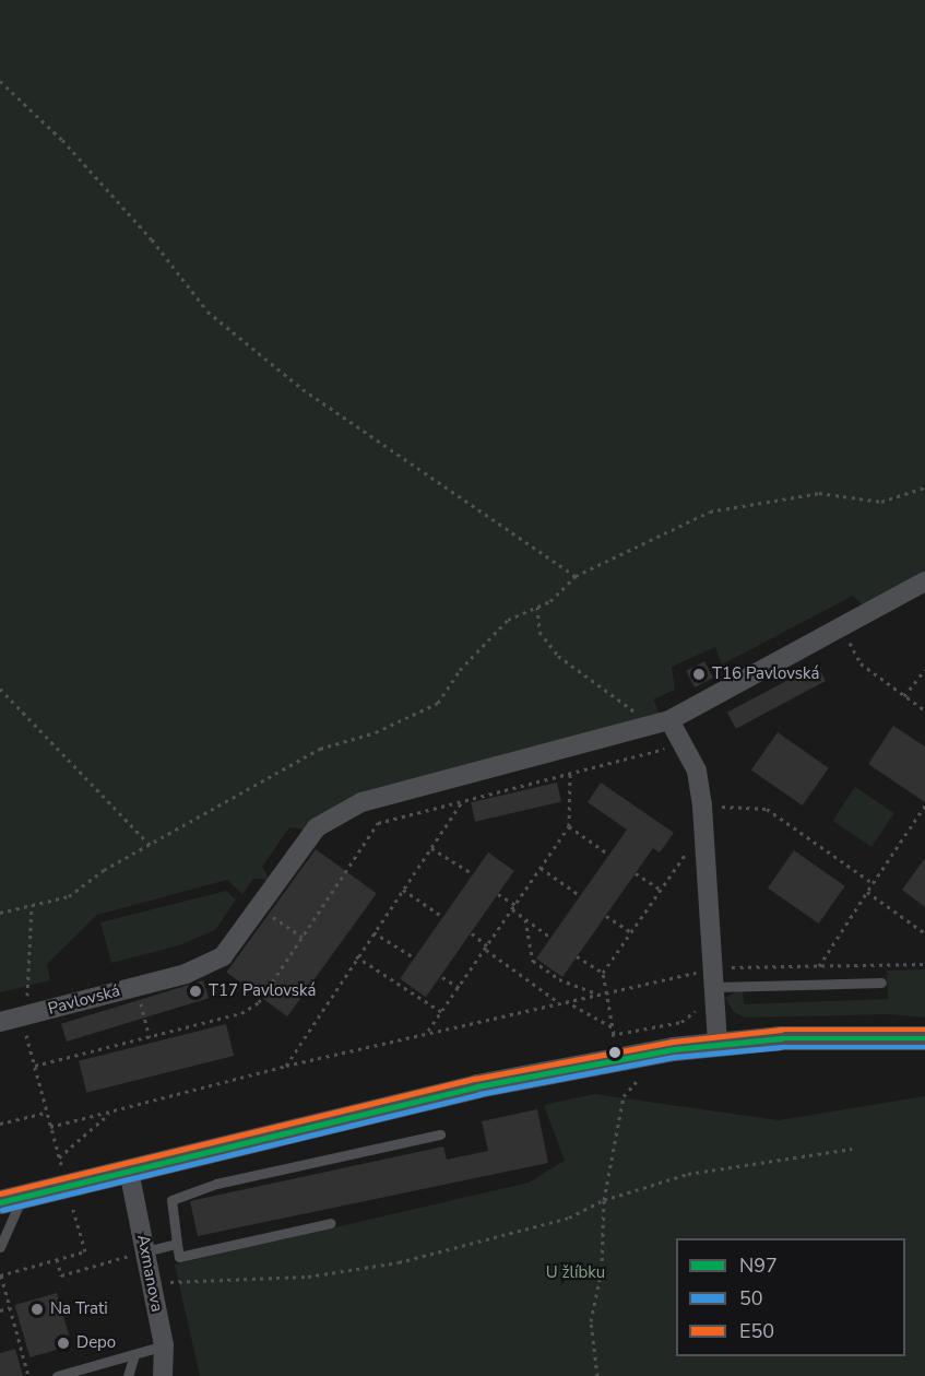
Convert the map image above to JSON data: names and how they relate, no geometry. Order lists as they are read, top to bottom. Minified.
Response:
{"streets":{"street":["Pavlovská","Axmanova"]},"parks":["U žlíbku"],"places":["T16 Pavlovská","T17 Pavlovská","Na Trati","Depo"],"lines":["transit line E50","transit line N97","transit line 50"],"legend":["N97","50","E50"]}
